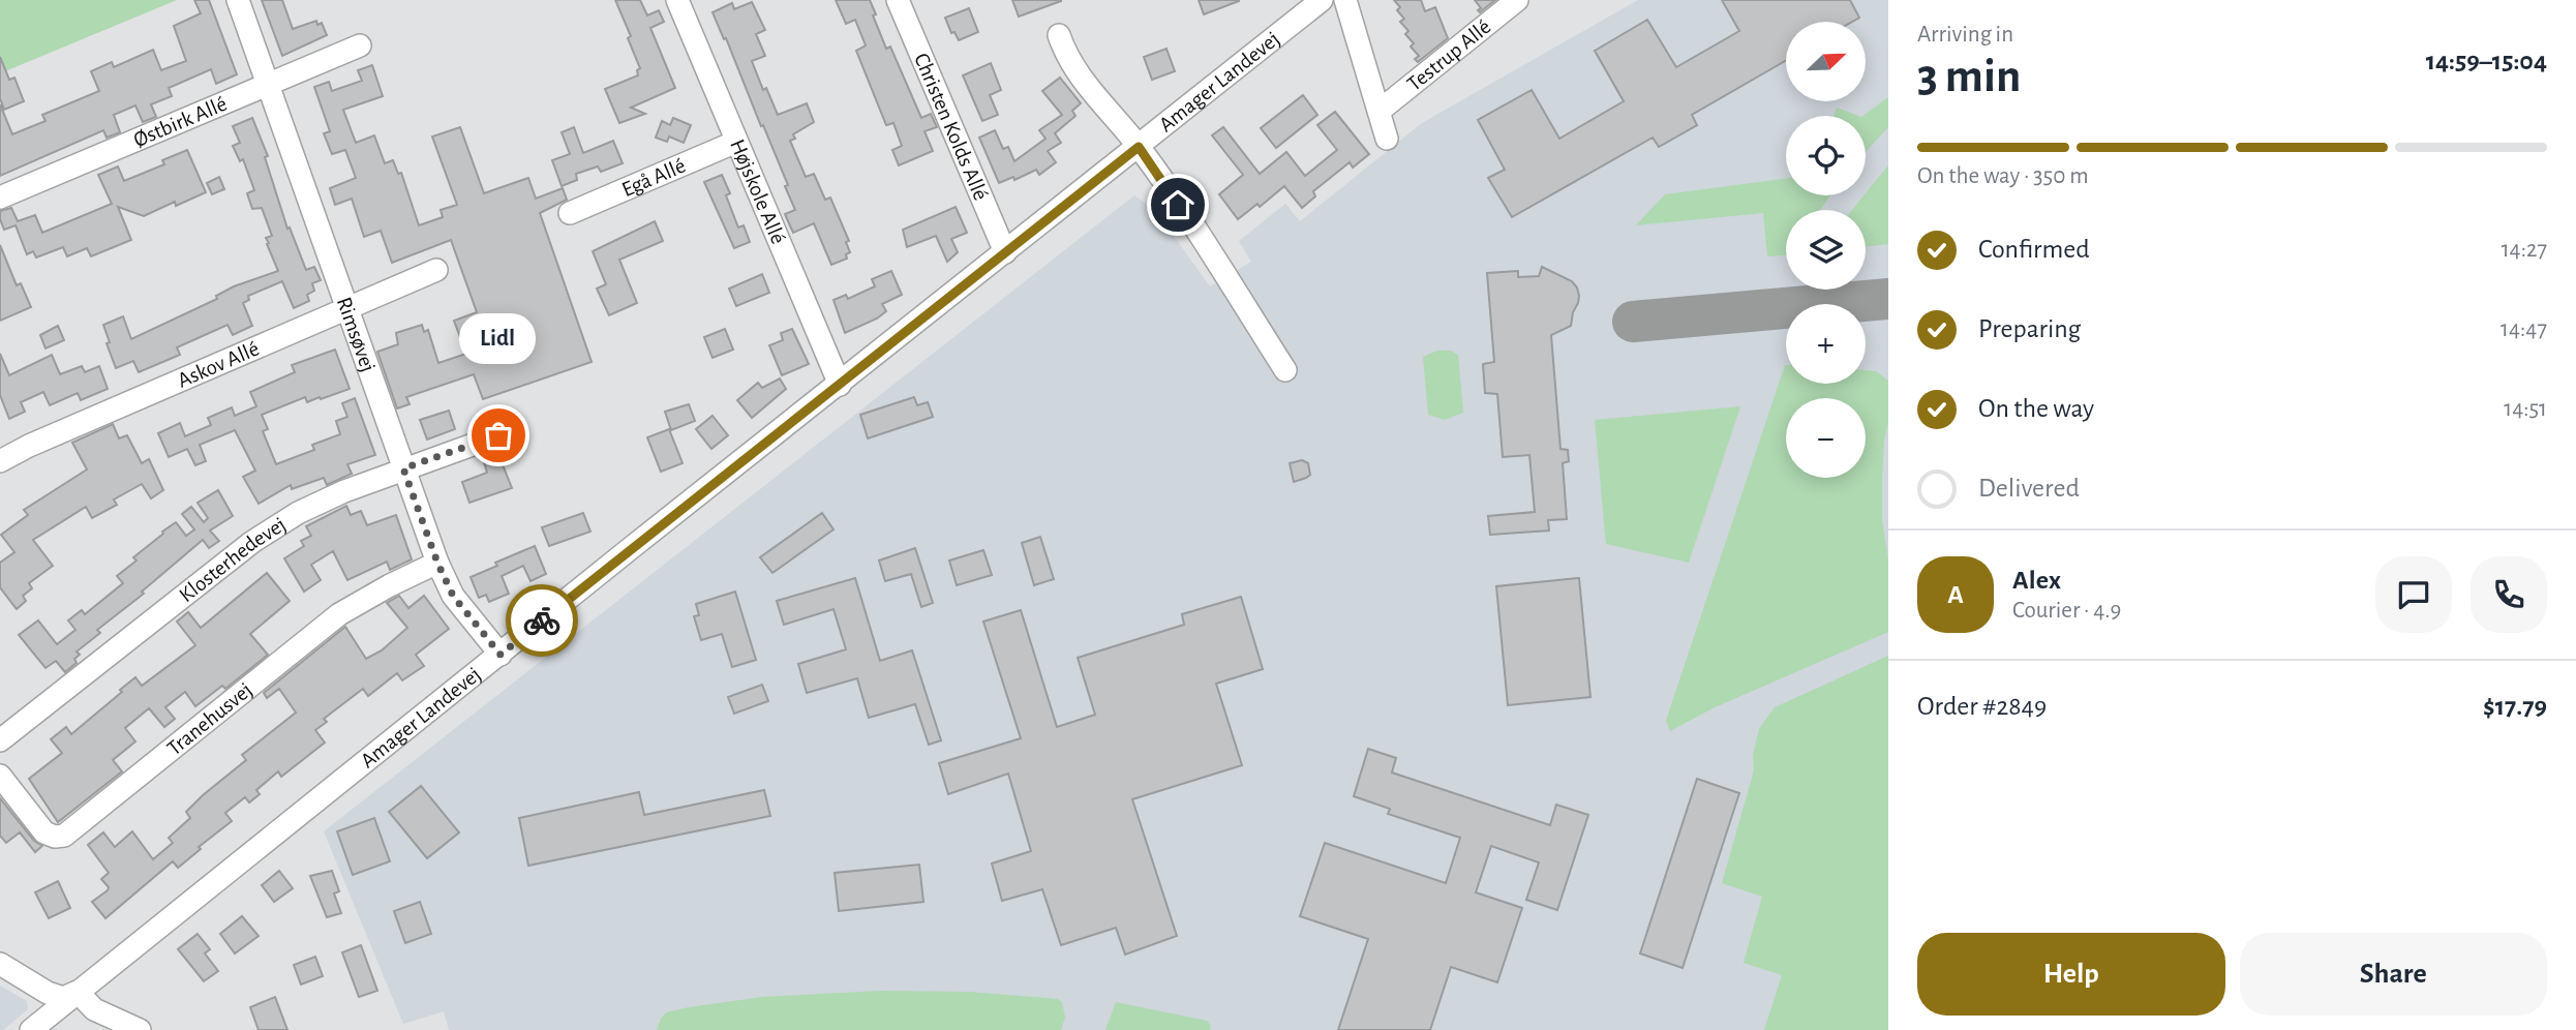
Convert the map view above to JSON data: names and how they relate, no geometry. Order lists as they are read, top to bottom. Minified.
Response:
{"streets":{"street":["Testrup Allé","Amager Landevej","Østbirk Allé","Christen Kolds Allé","Egå Allé","Højskole Allé","Rimsøvej","Askov Allé","Klosterhedevej","Tranehusvej"]},"crossings":[["Amager Landevej","Christen Kolds Allé"],["Amager Landevej","Højskole Allé"],["Amager Landevej","Rimsøvej"],["Østbirk Allé","Rimsøvej"],["Egå Allé","Højskole Allé"],["Rimsøvej","Askov Allé"],["Rimsøvej","Klosterhedevej"],["Rimsøvej","Tranehusvej"]],"places":["Lidl"],"north":"top right","page":{"heading":["3 min","Arriving in","14:59–15:04"],"panel":["Alex","Courier · 4.9","Order #2849","$17.79"],"map_buttons":["+","−"],"bar":"On the way · 350 m","list":[["Confirmed","14:27"],["Preparing","14:47"],["On the way","14:51"],"Delivered"],"bubble":"Lidl","round":"A","buttons":["Help","Share"]}}
